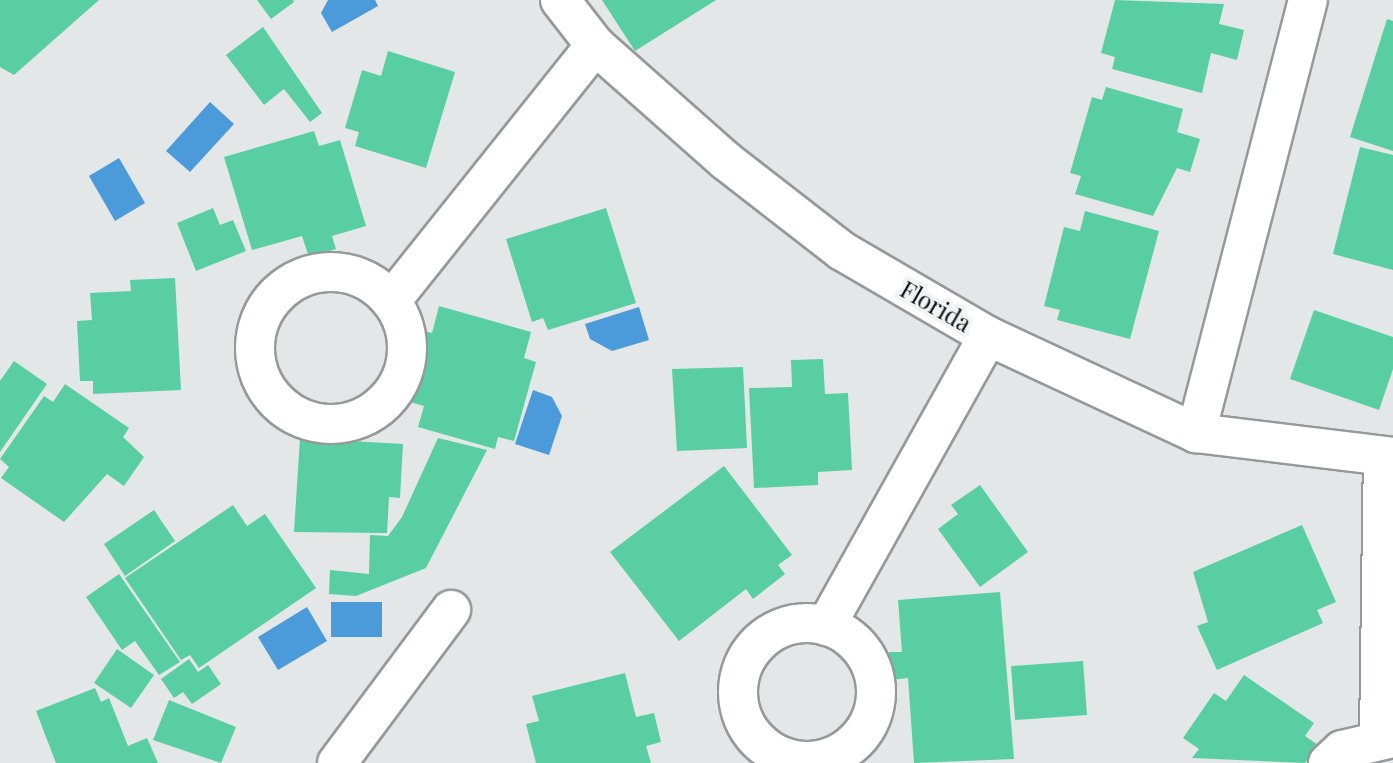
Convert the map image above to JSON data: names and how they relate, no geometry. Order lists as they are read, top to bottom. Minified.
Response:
{"streets":{"street":["Florida"]}}
